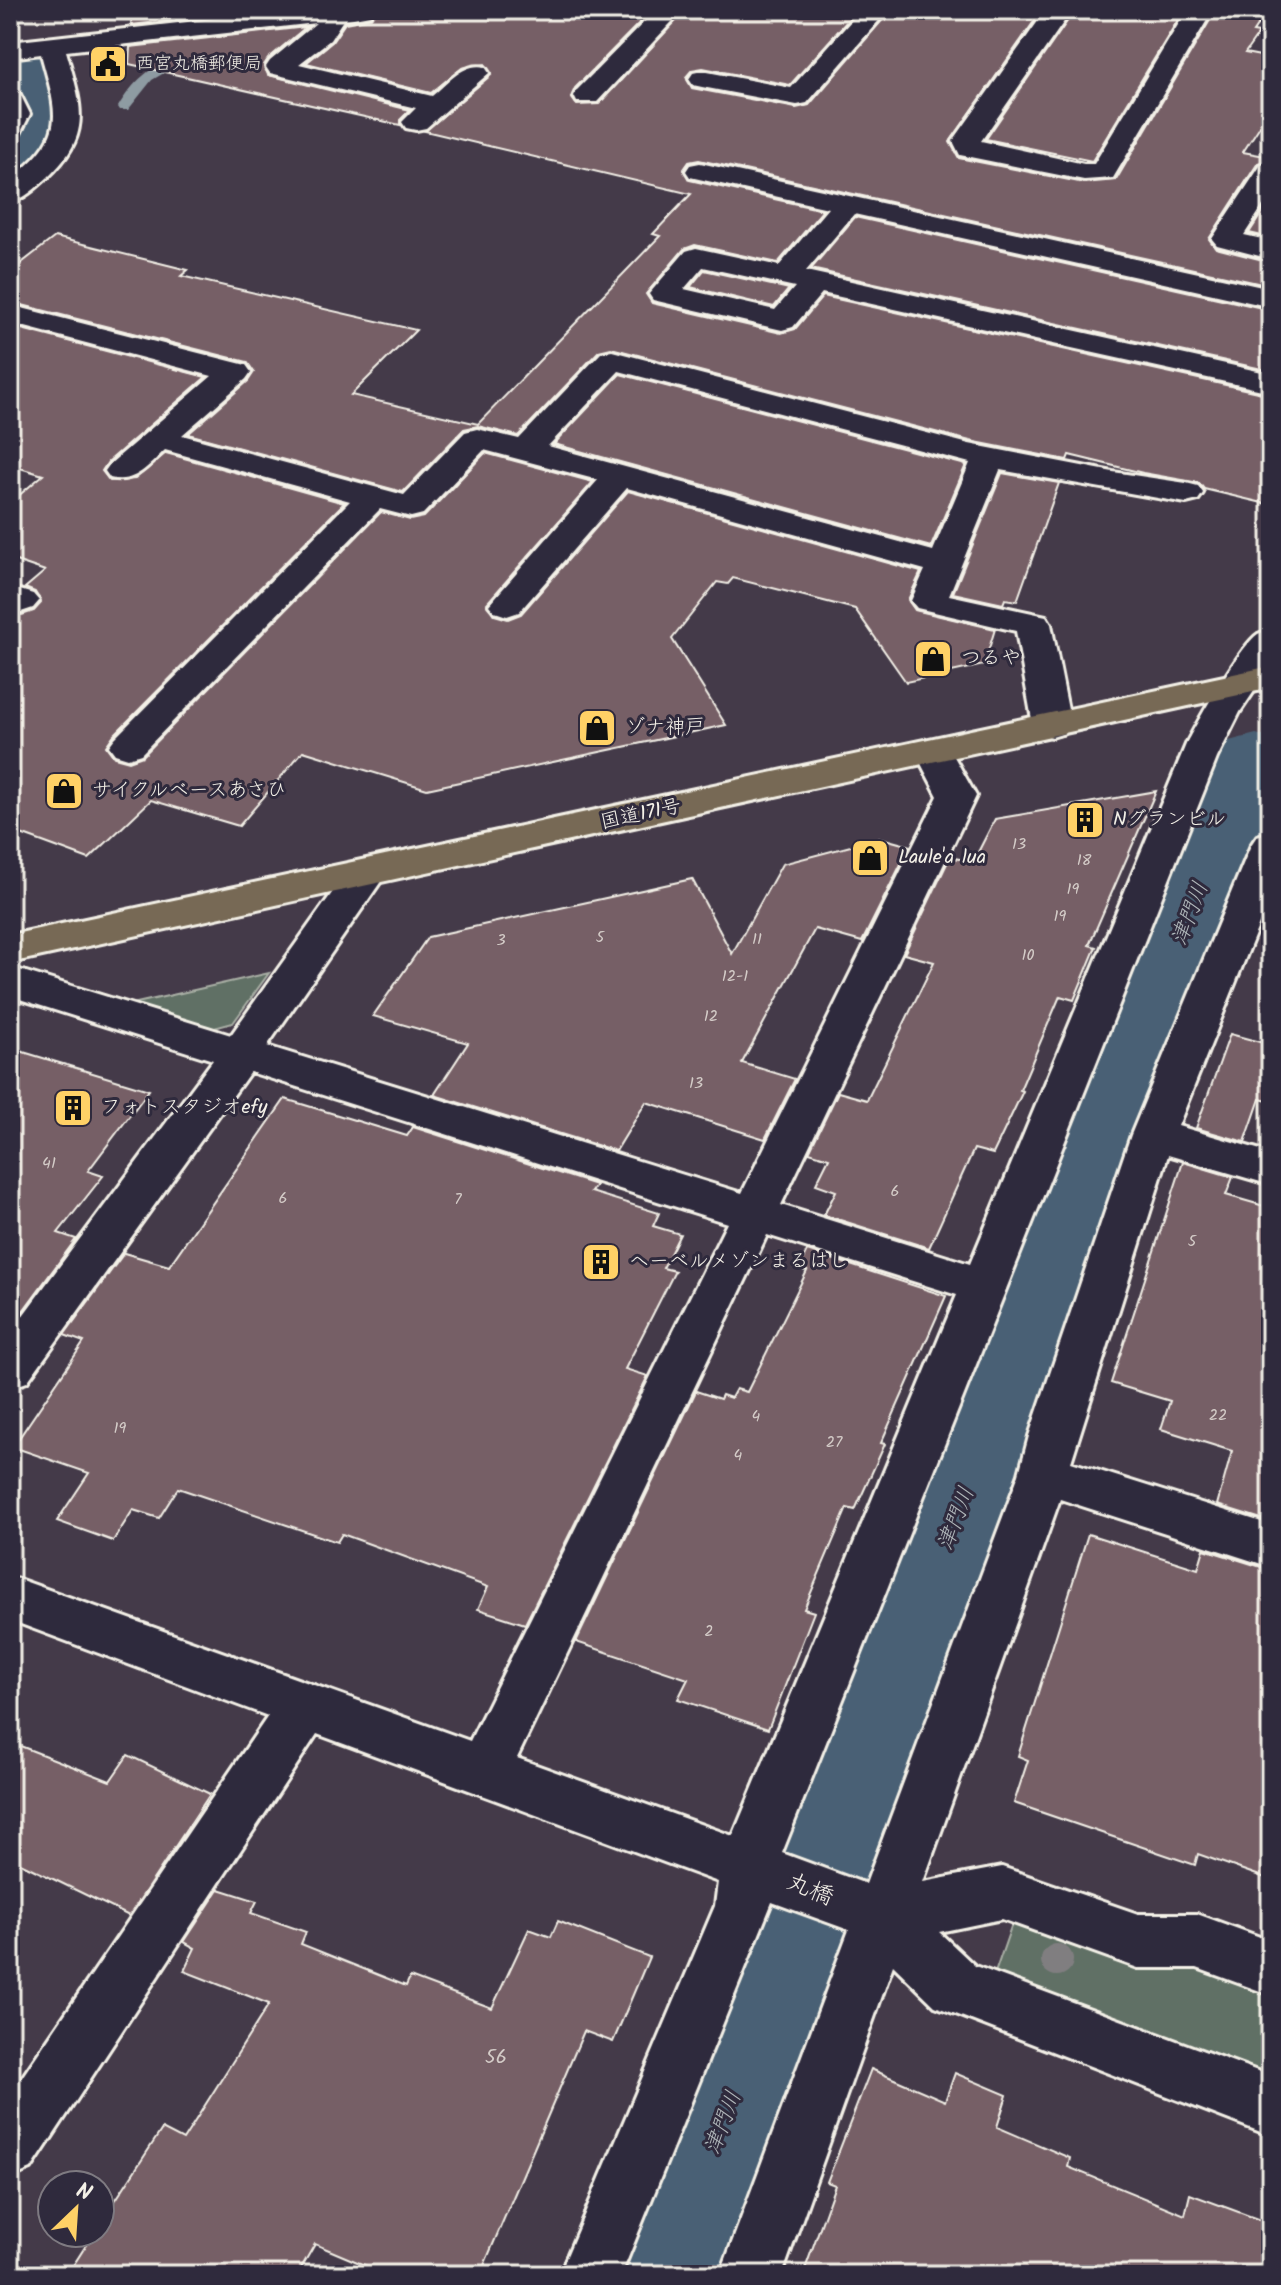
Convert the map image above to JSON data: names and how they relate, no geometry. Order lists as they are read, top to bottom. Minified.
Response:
{"streets":{"highway":["国道171号"],"street":["丸橋"]},"water":["津門川"],"places":{"public building":["西宮丸橋郵便局"],"shop":["つるや","ゾナ神戸","サイクルベースあさひ","Laule'a lua"],"building":["Nグランビル","フォトスタジオefy","ヘーベルメゾンまるはし"]},"house_numbers":["13","18","19","19","5","11","3","10","12-1","12","13","41","6","6","7","5","22","4","19","27","4","2","56"],"north":"top right"}
